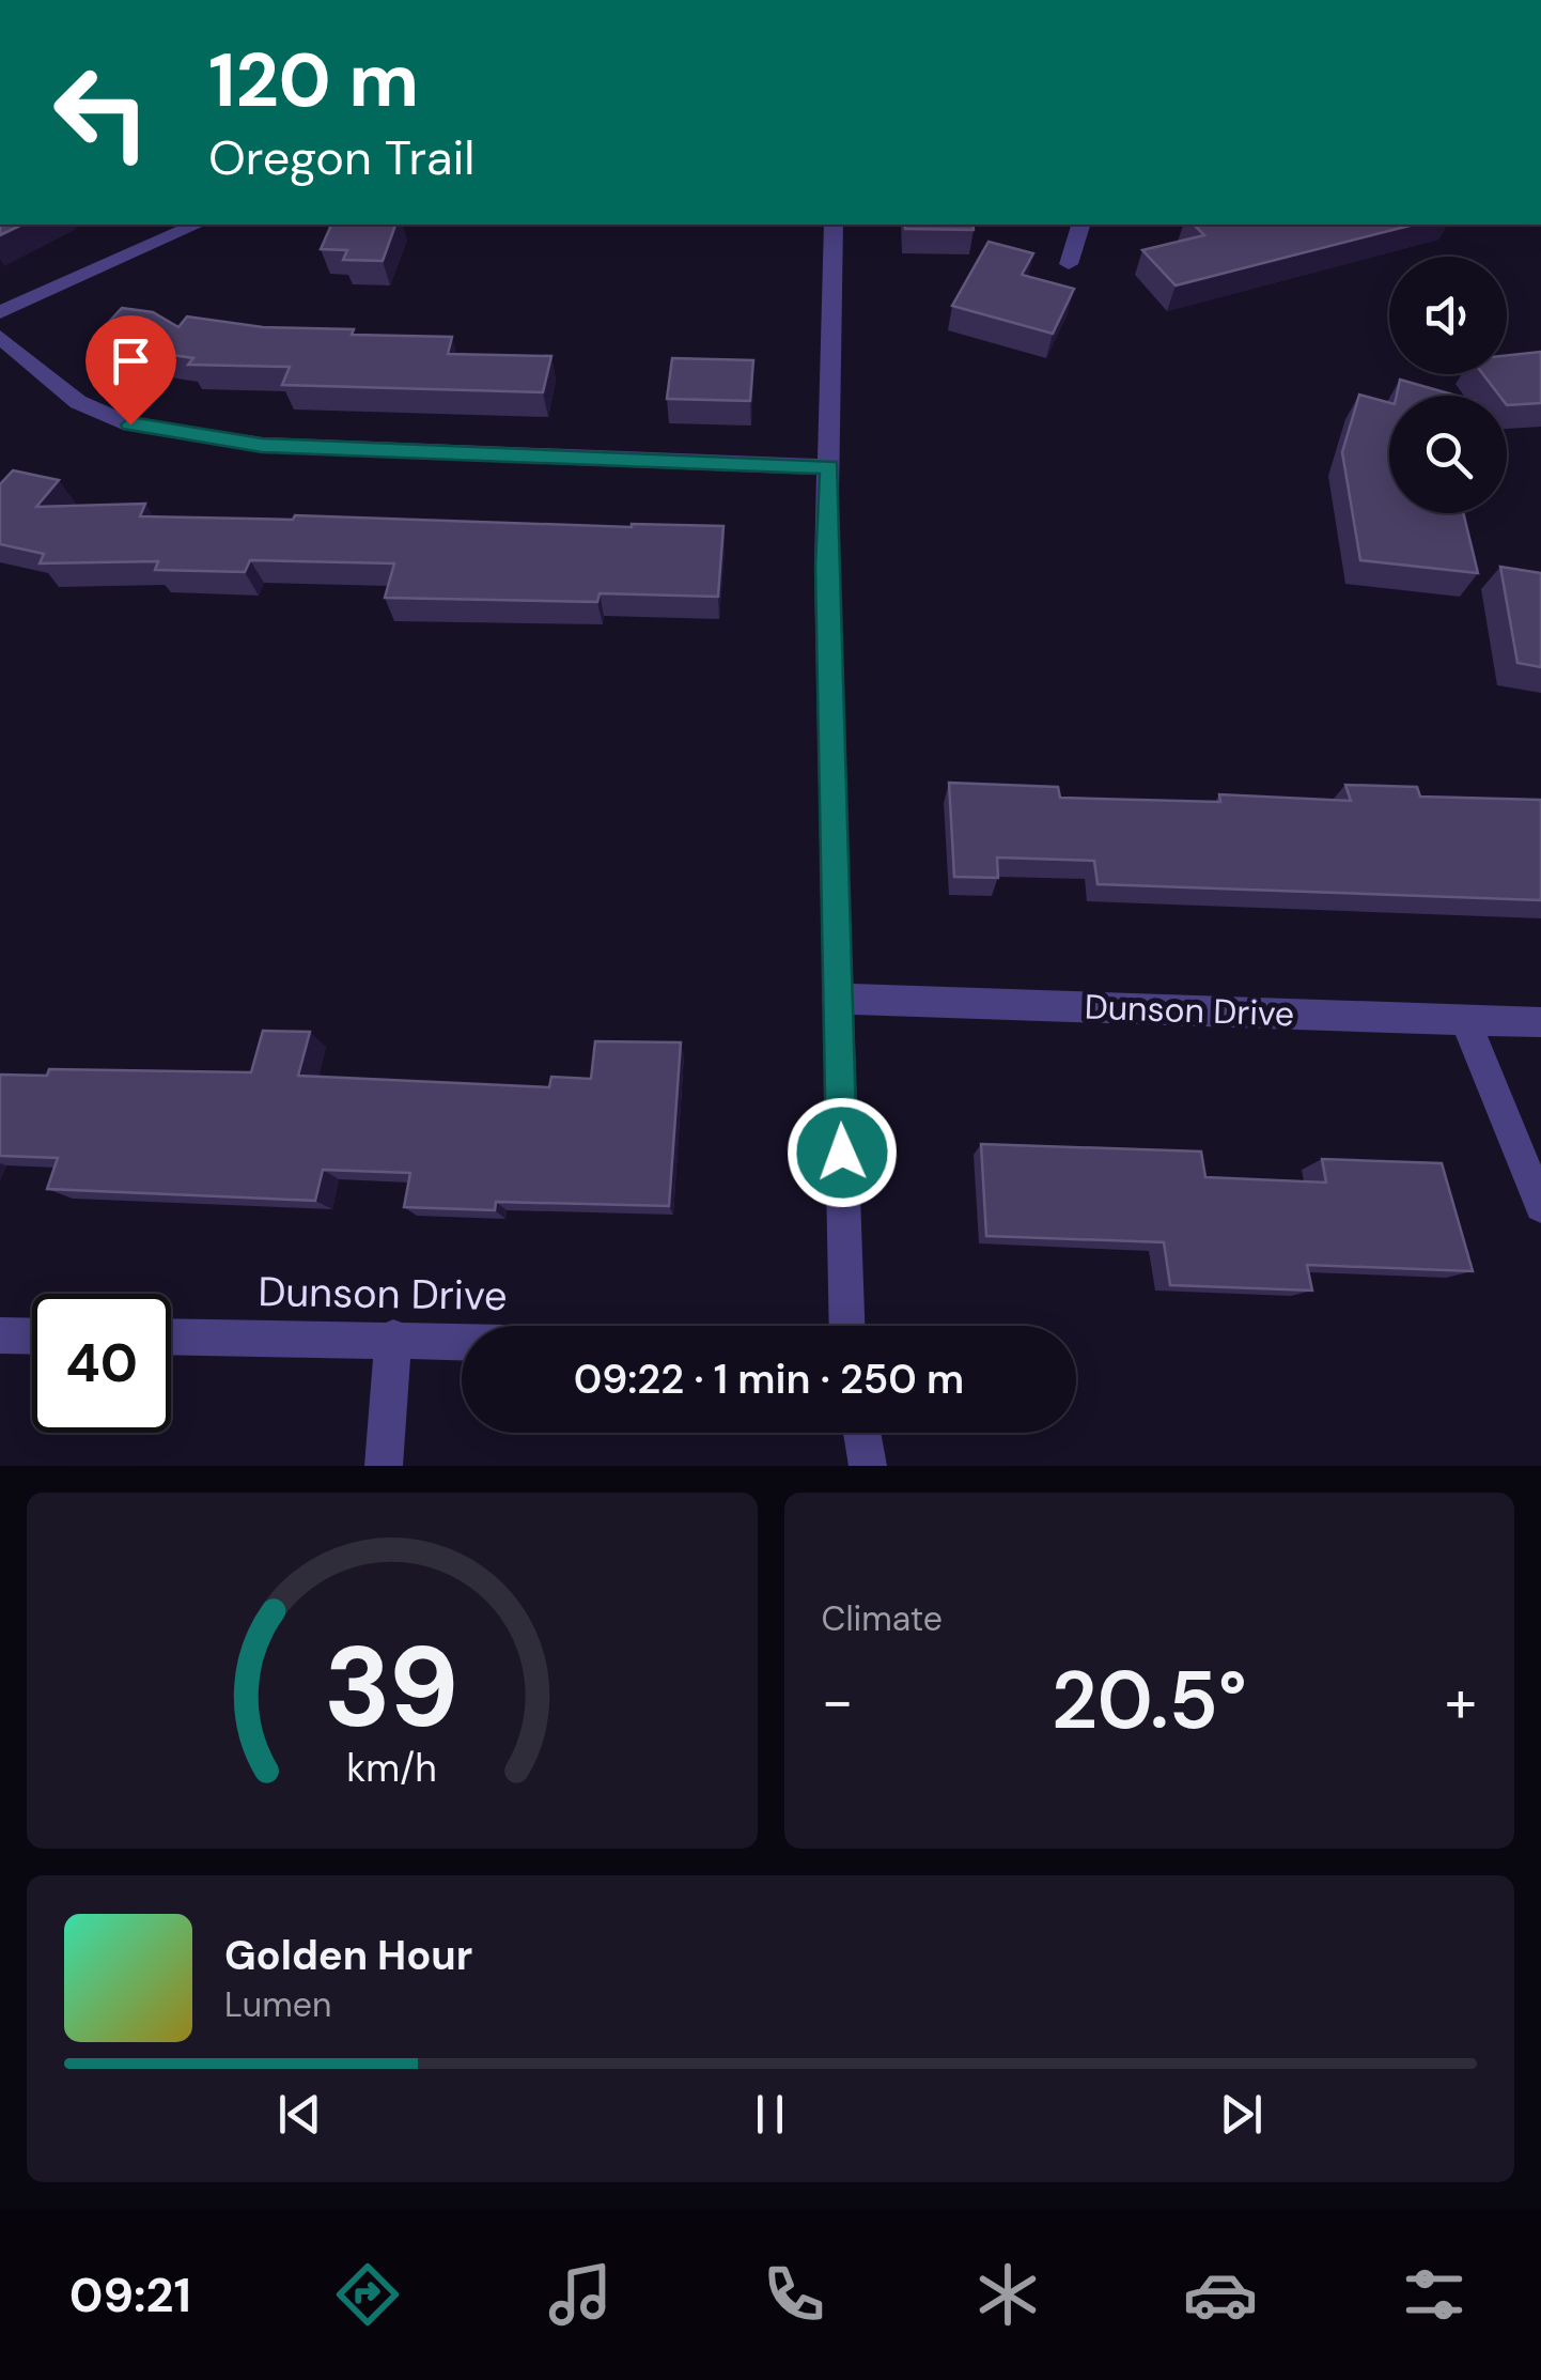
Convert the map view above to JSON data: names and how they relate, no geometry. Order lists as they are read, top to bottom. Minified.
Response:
{"streets":{"street":["Dunson Drive"]},"page":{"turn":["120 m","Oregon Trail"],"limit":"40","trip":"09:22 · 1 min · 250 m","tile":"Climate","heat":["−","20.5°","+"],"song":["Golden Hour","Lumen"],"tabs":"09:21","gauge":["39","km/h"]}}
